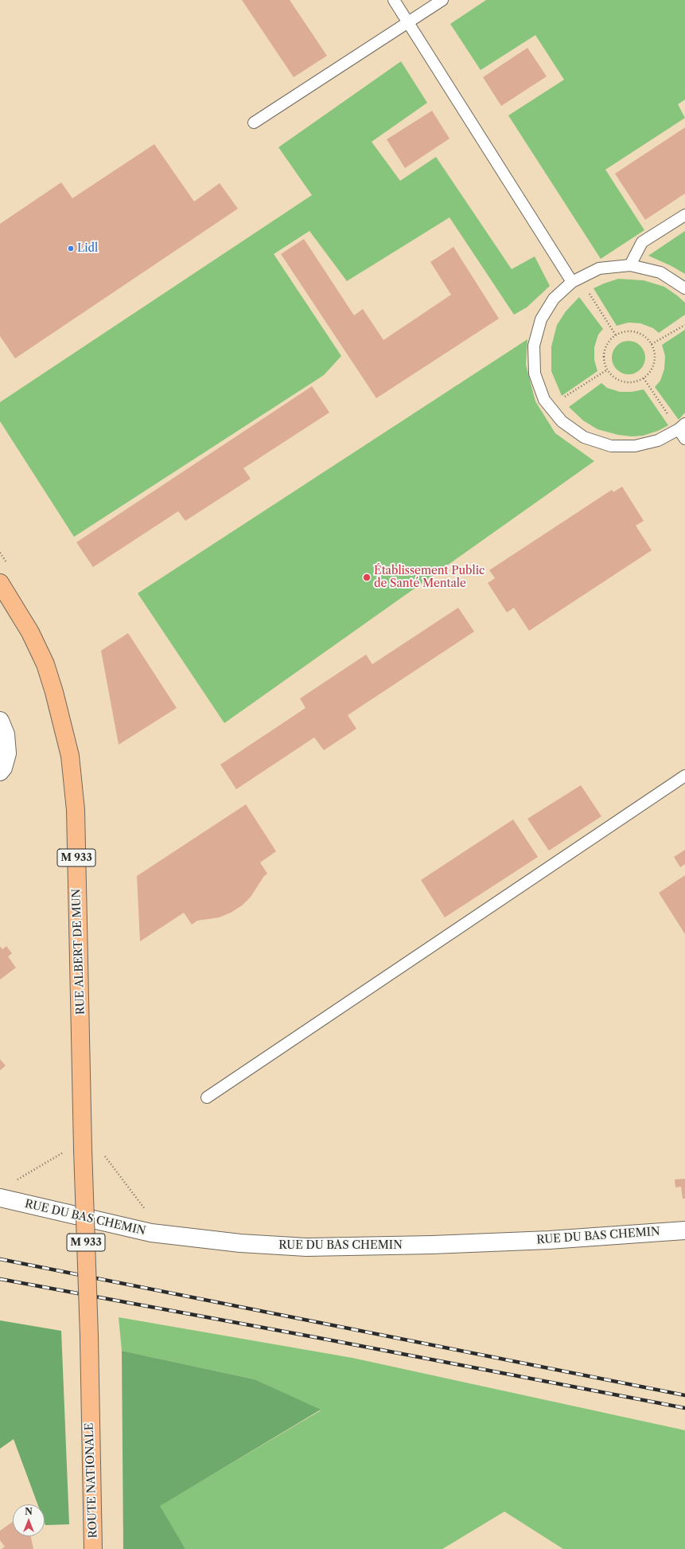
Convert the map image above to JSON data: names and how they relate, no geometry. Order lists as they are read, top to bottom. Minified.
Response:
{"streets":{"main road":["M 933","RUE ALBERT DE MUN","ROUTE NATIONALE"],"street":["RUE DU BAS CHEMIN"]},"crossings":[["RUE ALBERT DE MUN","ROUTE NATIONALE"]],"places":["Lidl","Établissement Public de Santé Mentale"],"north":"top"}
